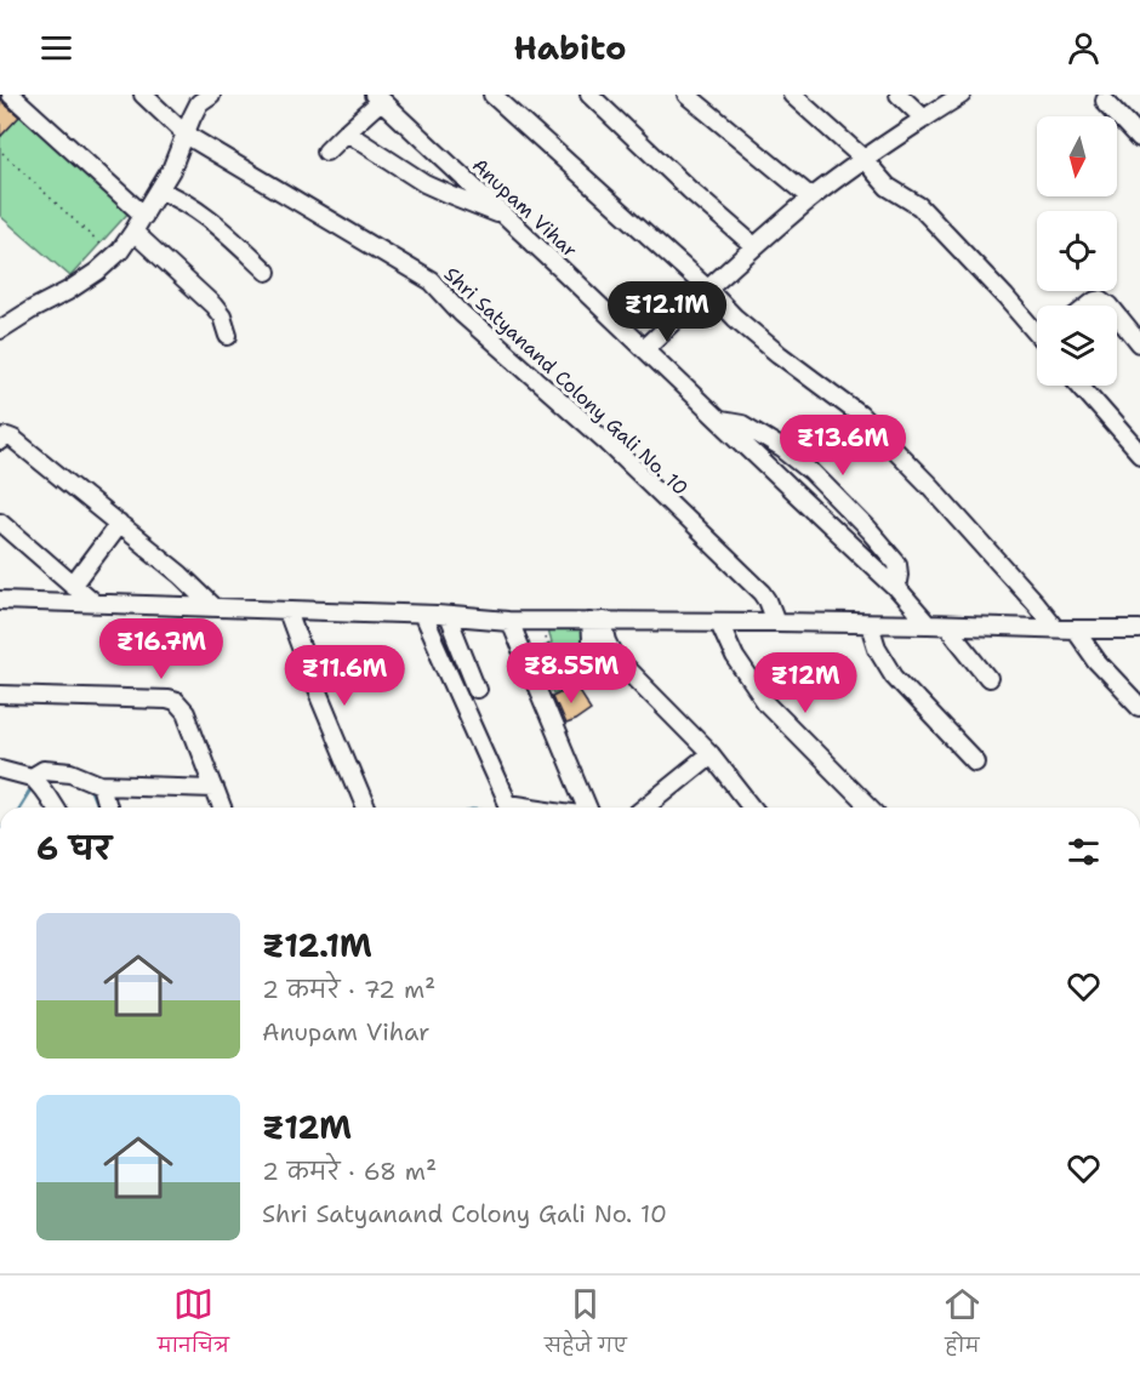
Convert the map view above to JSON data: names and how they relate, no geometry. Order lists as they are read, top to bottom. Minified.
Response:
{"streets":{"street":["Anupam Vihar","Shri Satyanand Colony Gali No. 10"]},"north":"bottom","page":{"header":"Habito","price":["₹12.1M","₹13.6M","₹16.7M","₹8.55M","₹11.6M","₹12M"],"heading":"6 घर","list":[{"name":"₹12.1M","note":"2 कमरे · 72 m² · Anupam Vihar"},{"name":"₹12M","note":"2 कमरे · 68 m² · Shri Satyanand Colony Gali No. 10"}],"tabs":["मानचित्र","सहेजे गए","होम"]}}
